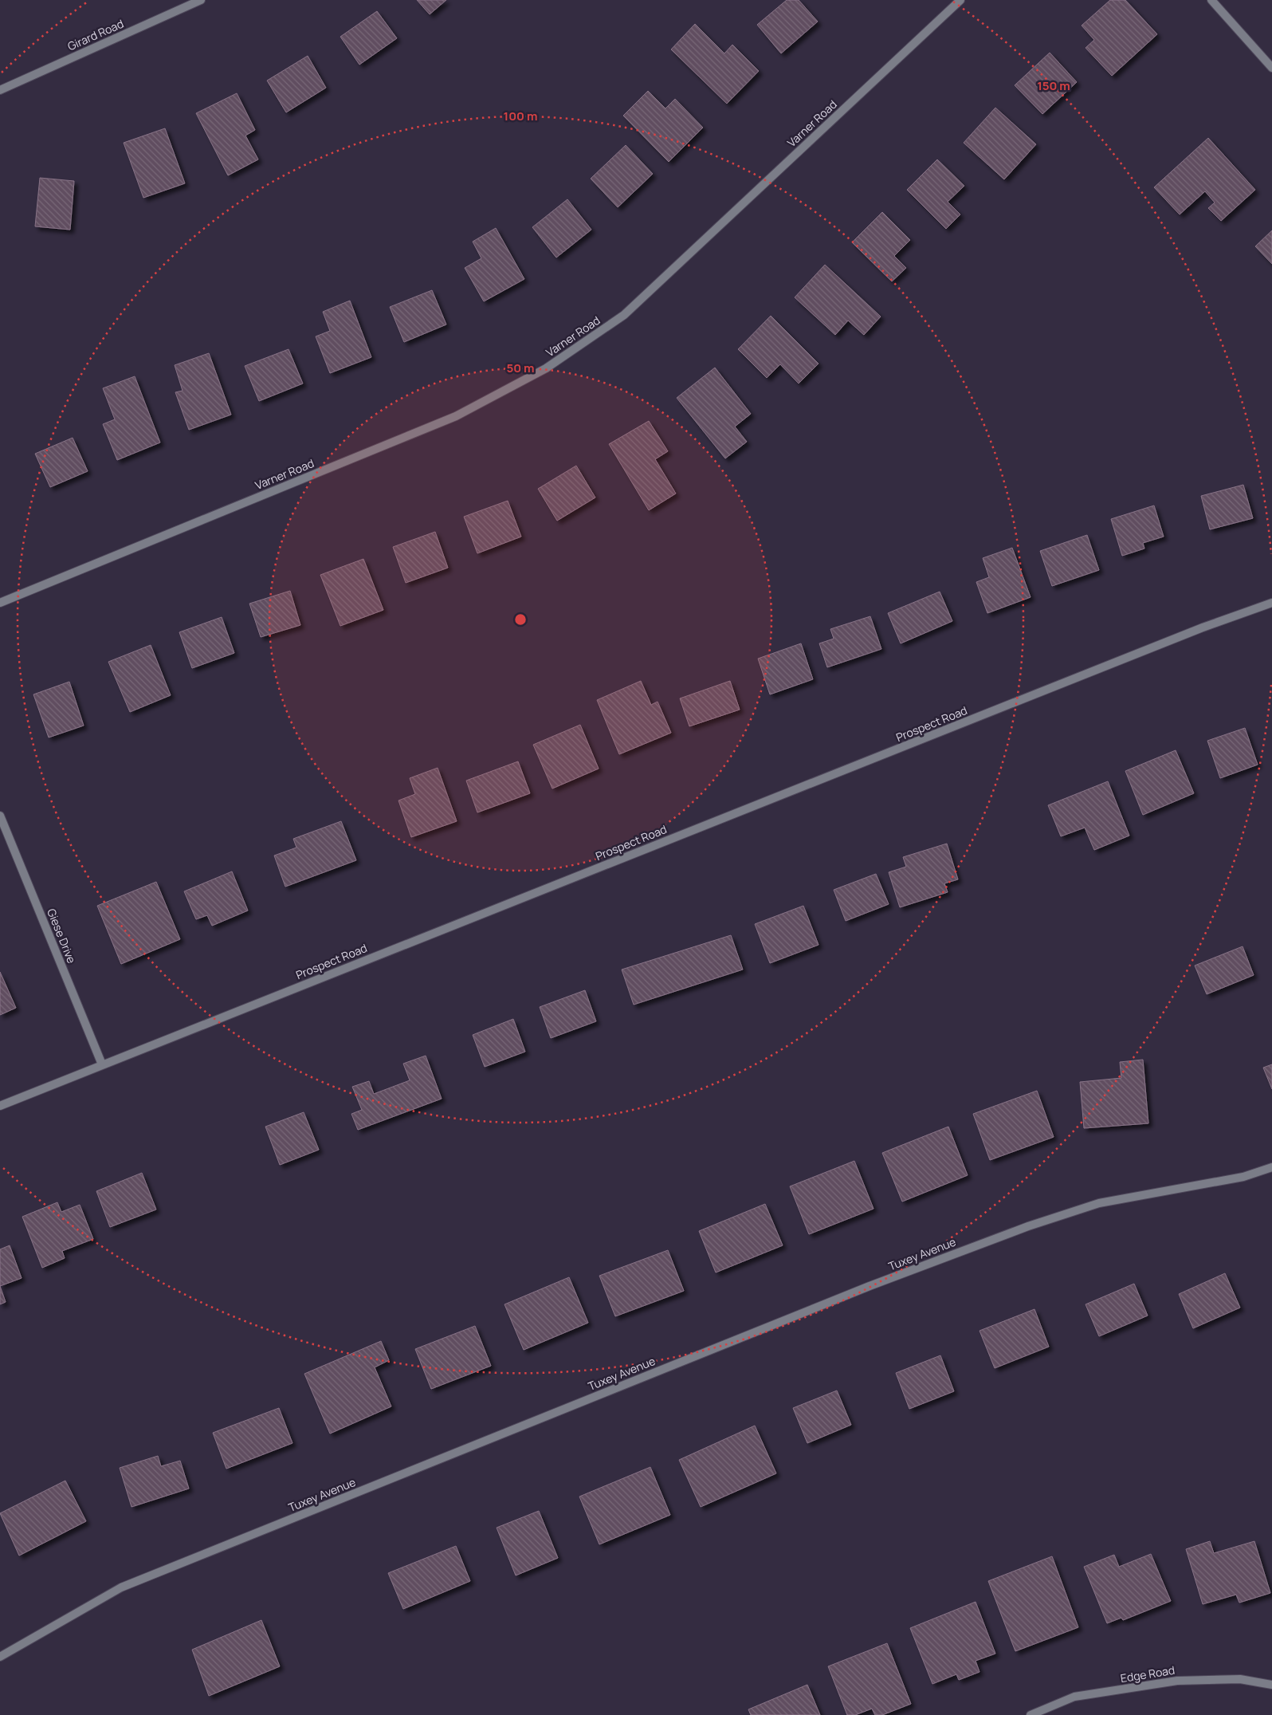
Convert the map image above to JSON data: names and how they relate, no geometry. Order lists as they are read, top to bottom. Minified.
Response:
{"streets":{"street":["Girard Road","Varner Road","Prospect Road","Giese Drive","Tuxey Avenue","Edge Road"]},"crossings":[["Prospect Road","Giese Drive"]],"rings":["150 m","100 m","50 m"]}
